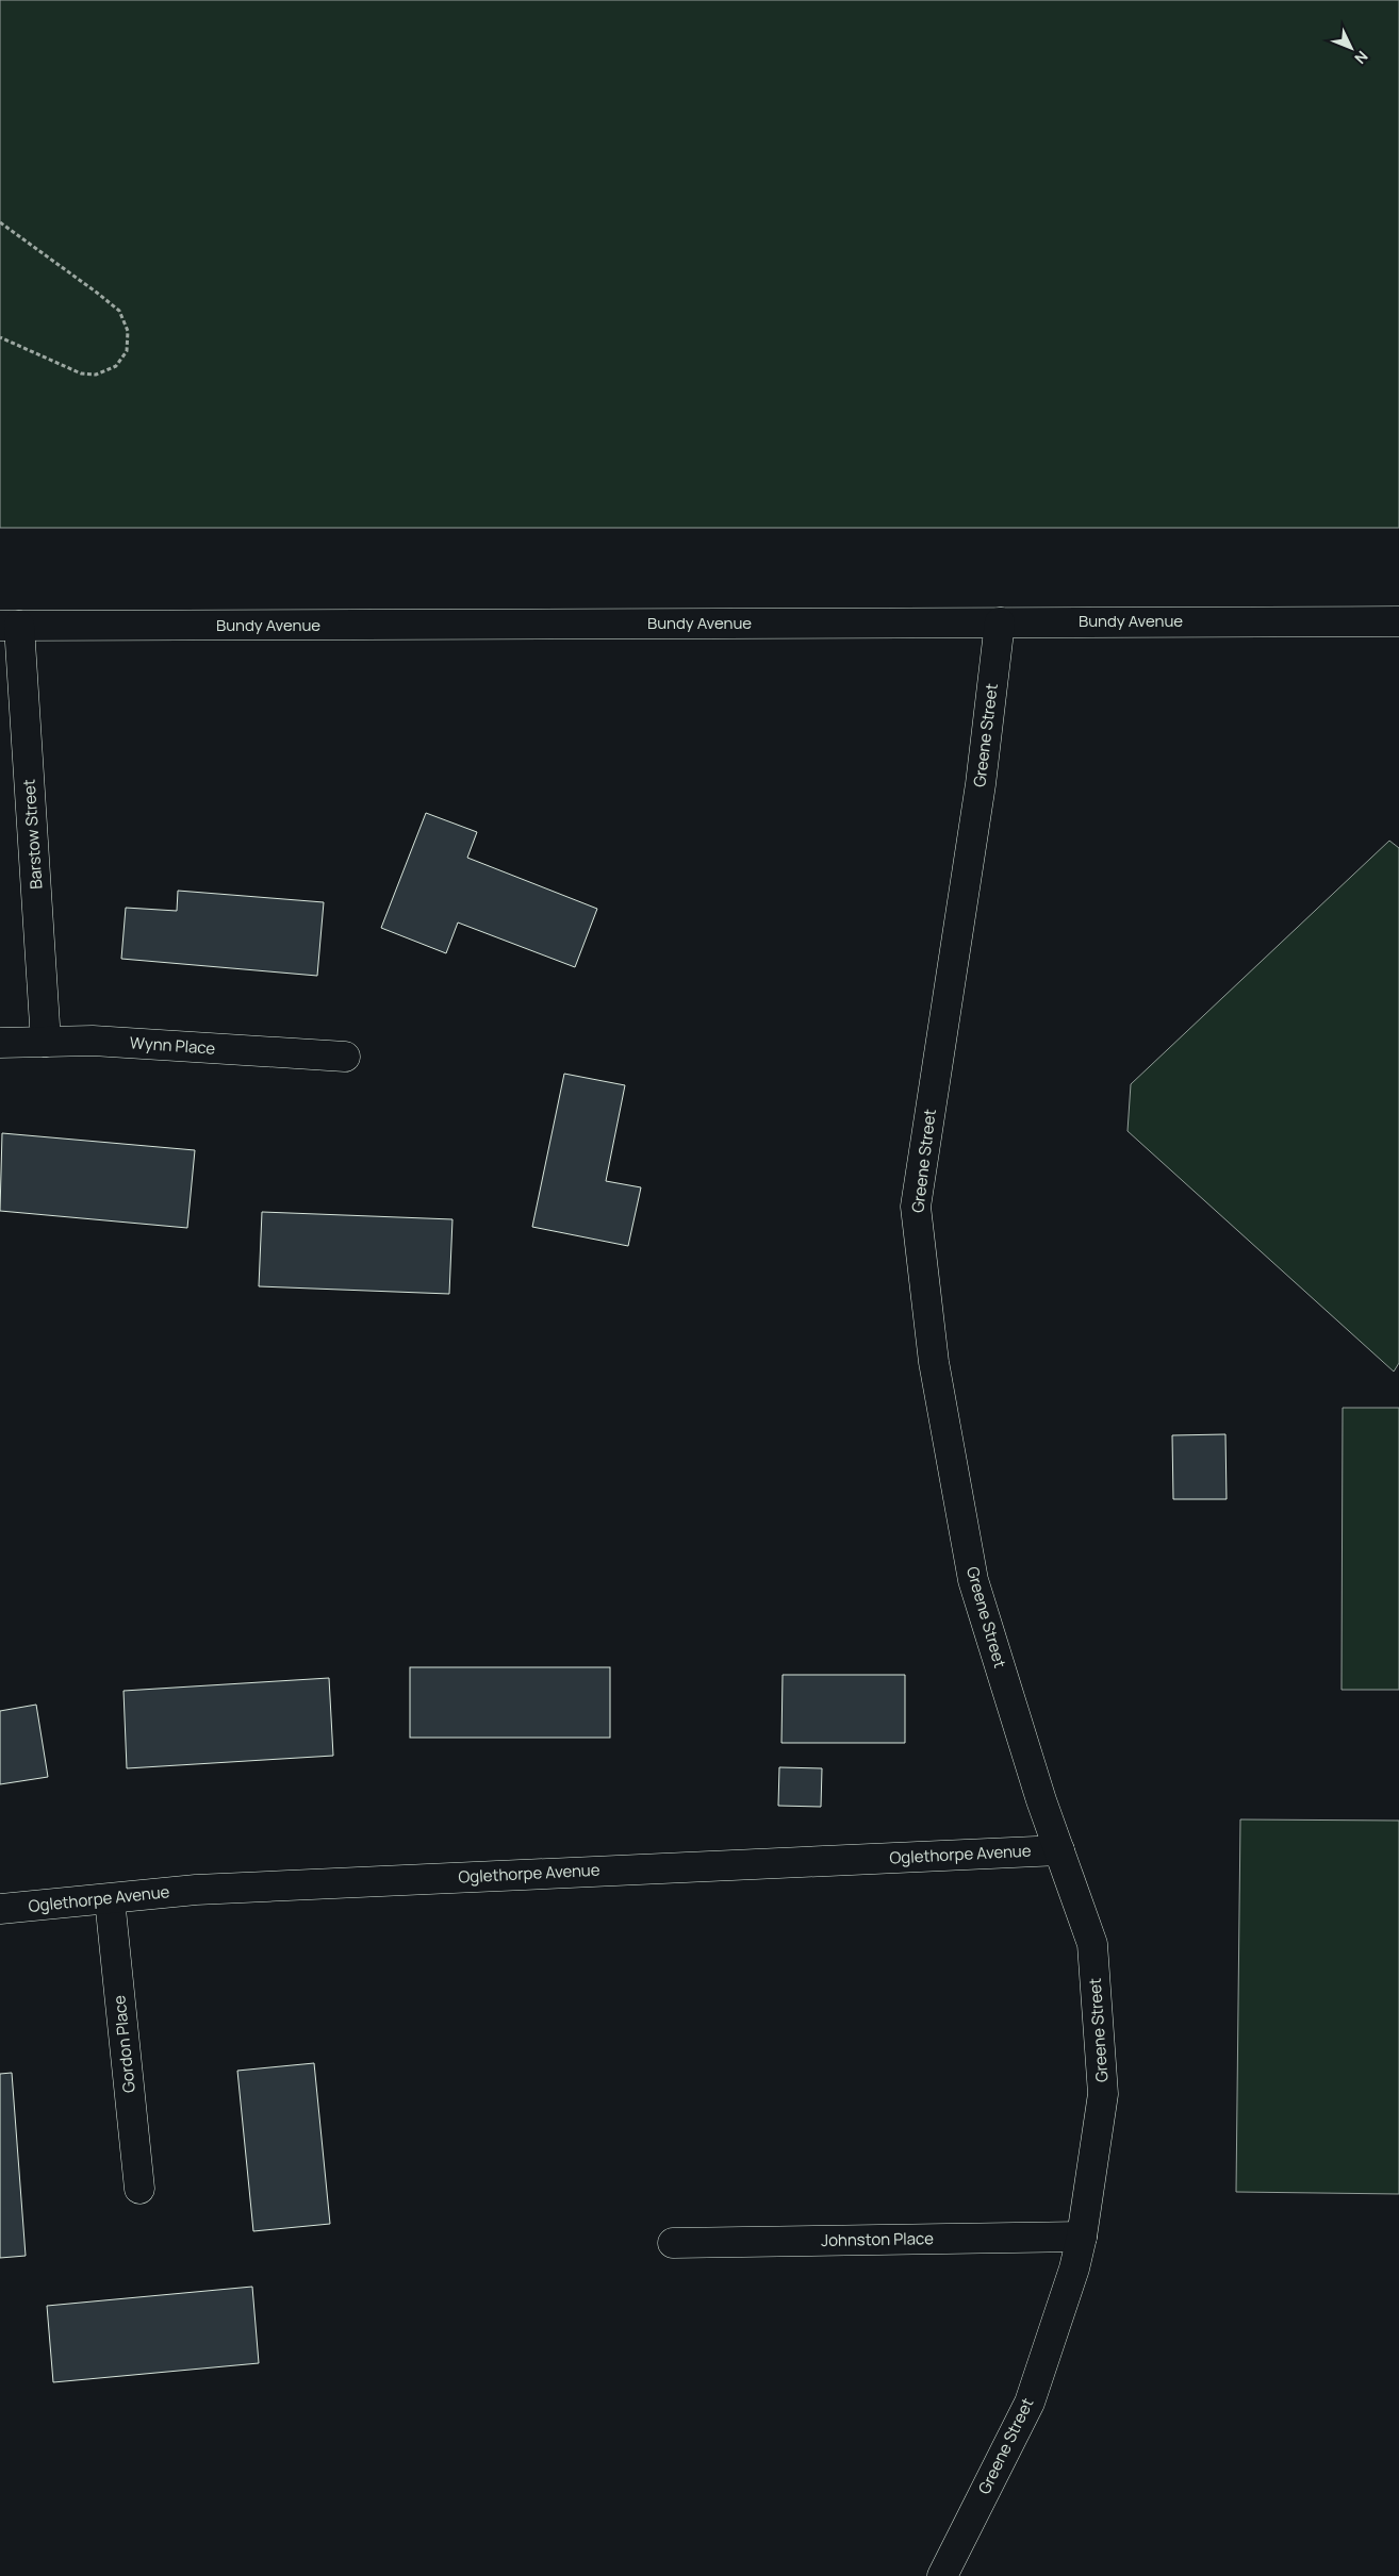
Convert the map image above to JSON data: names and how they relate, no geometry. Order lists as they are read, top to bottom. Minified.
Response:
{"streets":{"street":["Bundy Avenue","Greene Street","Barstow Street","Wynn Place","Oglethorpe Avenue","Gordon Place","Johnston Place"]},"crossings":[["Bundy Avenue","Greene Street"],["Bundy Avenue","Barstow Street"],["Greene Street","Oglethorpe Avenue"],["Greene Street","Johnston Place"],["Barstow Street","Wynn Place"],["Oglethorpe Avenue","Gordon Place"]],"north":"bottom right"}
